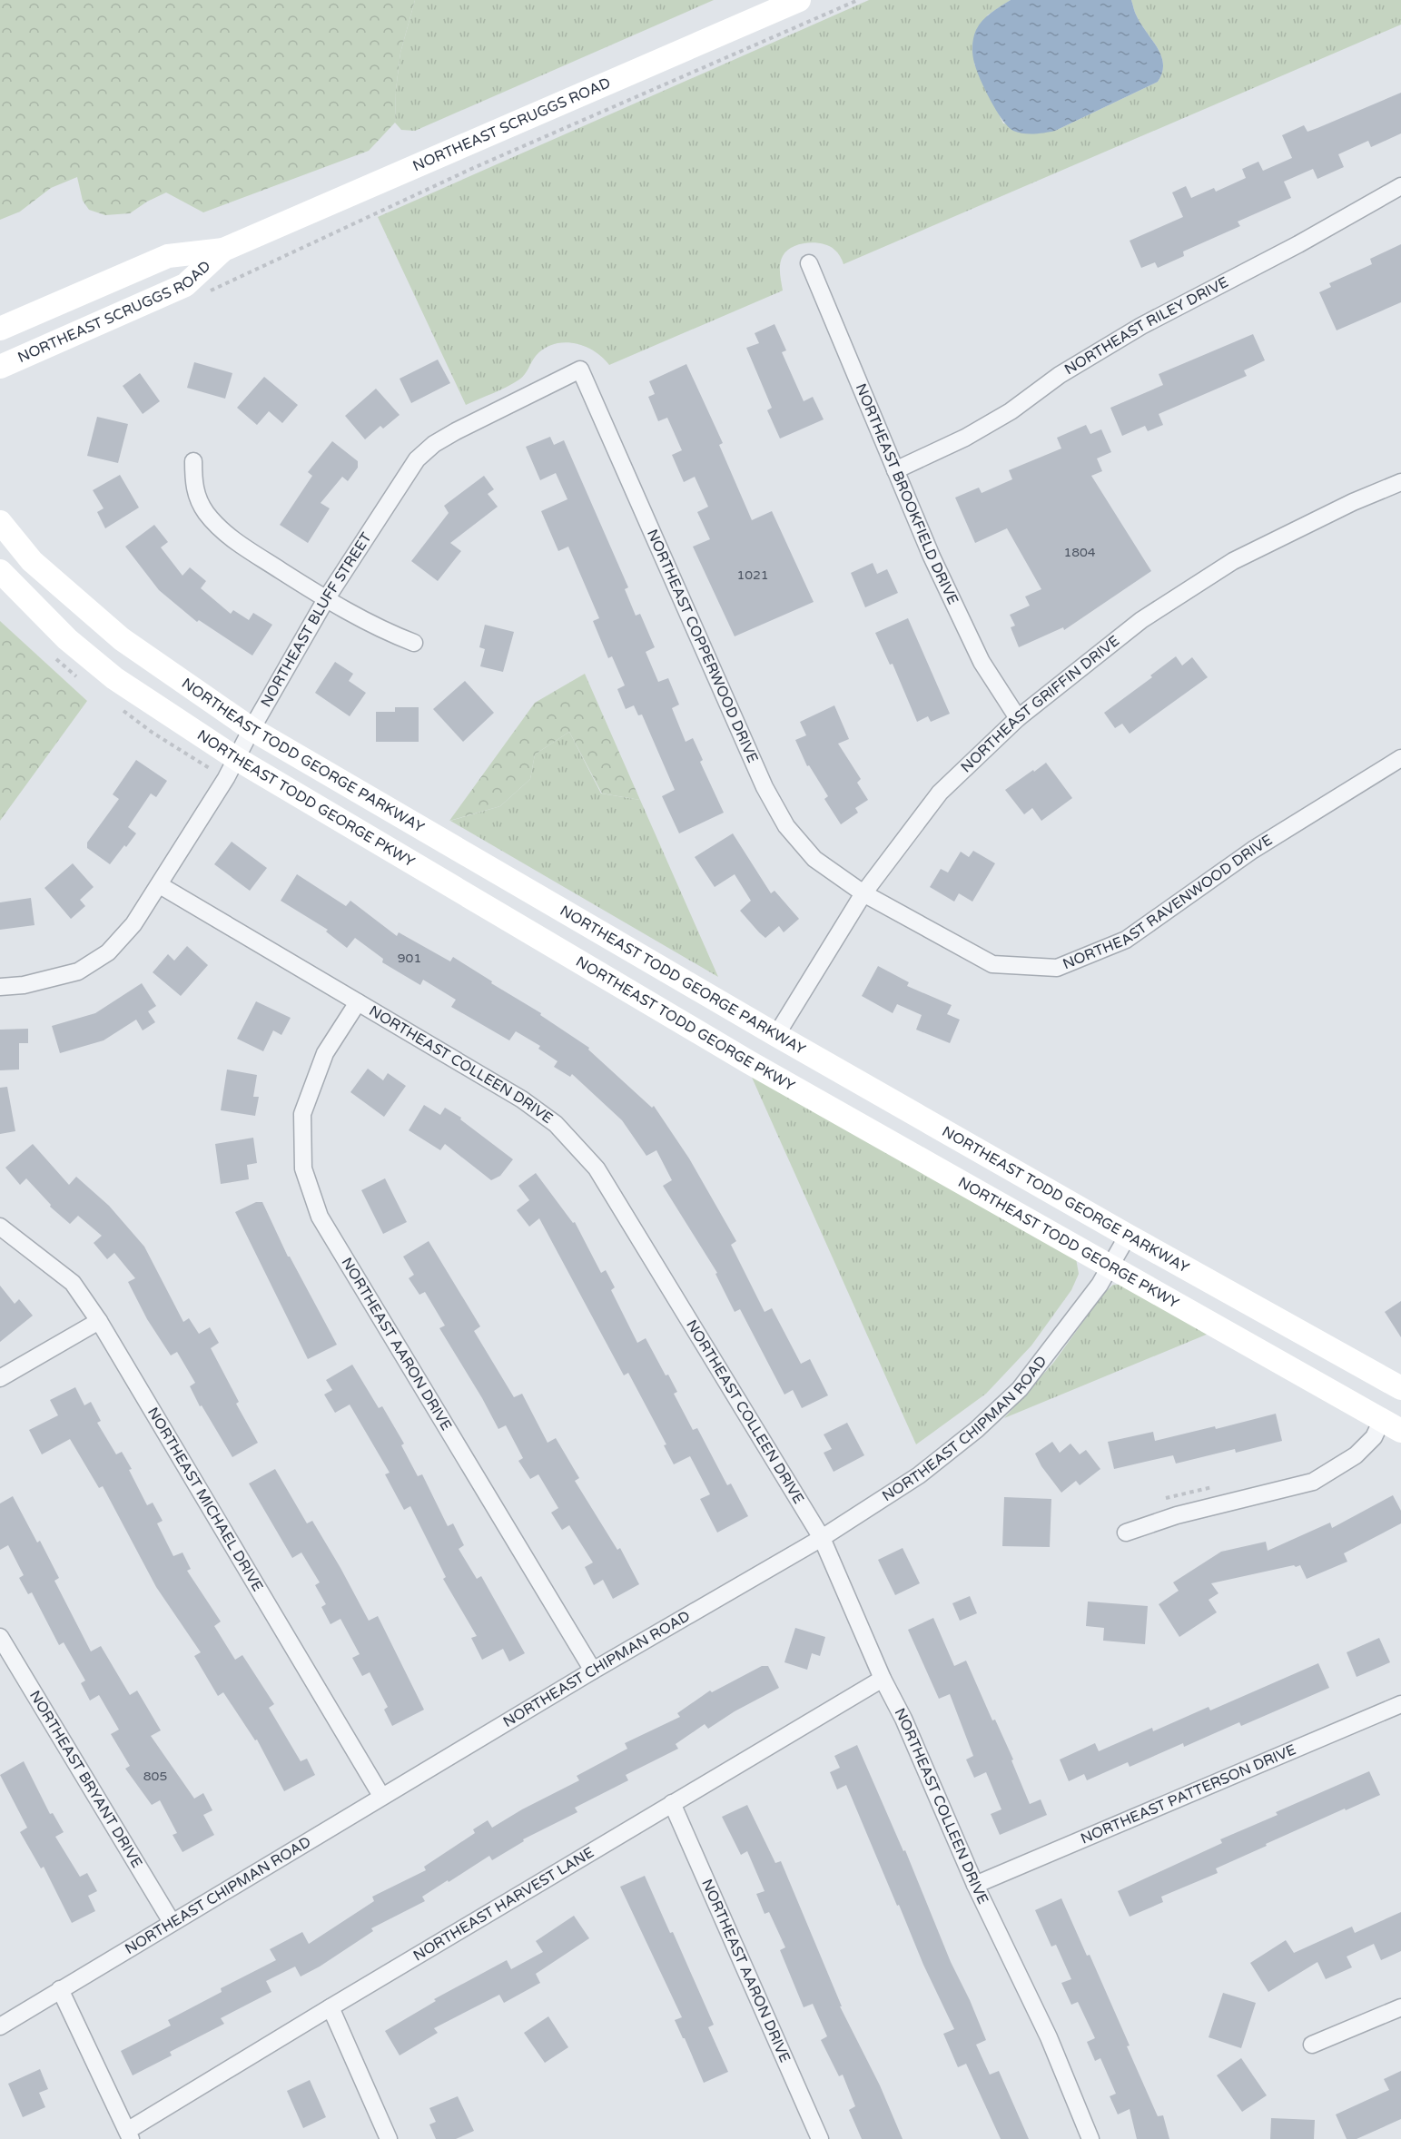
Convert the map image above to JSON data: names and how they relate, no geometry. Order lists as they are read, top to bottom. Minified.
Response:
{"streets":{"main road":["NORTHEAST SCRUGGS ROAD","NORTHEAST TODD GEORGE PARKWAY","NORTHEAST TODD GEORGE PKWY"],"street":["NORTHEAST RILEY DRIVE","NORTHEAST BROOKFIELD DRIVE","NORTHEAST BLUFF STREET","NORTHEAST COPPERWOOD DRIVE","NORTHEAST GRIFFIN DRIVE","NORTHEAST RAVENWOOD DRIVE","NORTHEAST COLLEEN DRIVE","NORTHEAST AARON DRIVE","NORTHEAST CHIPMAN ROAD","NORTHEAST MICHAEL DRIVE","NORTHEAST BRYANT DRIVE","NORTHEAST PATTERSON DRIVE","NORTHEAST HARVEST LANE"]},"crossings":[["NORTHEAST RILEY DRIVE","NORTHEAST BROOKFIELD DRIVE"],["NORTHEAST BROOKFIELD DRIVE","NORTHEAST GRIFFIN DRIVE"],["NORTHEAST BLUFF STREET","NORTHEAST COPPERWOOD DRIVE"],["NORTHEAST BLUFF STREET","NORTHEAST TODD GEORGE PARKWAY"],["NORTHEAST BLUFF STREET","NORTHEAST TODD GEORGE PKWY"],["NORTHEAST BLUFF STREET","NORTHEAST COLLEEN DRIVE"],["NORTHEAST COPPERWOOD DRIVE","NORTHEAST GRIFFIN DRIVE"],["NORTHEAST COPPERWOOD DRIVE","NORTHEAST RAVENWOOD DRIVE"],["NORTHEAST GRIFFIN DRIVE","NORTHEAST TODD GEORGE PARKWAY"],["NORTHEAST GRIFFIN DRIVE","NORTHEAST RAVENWOOD DRIVE"],["NORTHEAST TODD GEORGE PARKWAY","NORTHEAST CHIPMAN ROAD"],["NORTHEAST TODD GEORGE PKWY","NORTHEAST CHIPMAN ROAD"],["NORTHEAST COLLEEN DRIVE","NORTHEAST AARON DRIVE"],["NORTHEAST COLLEEN DRIVE","NORTHEAST CHIPMAN ROAD"],["NORTHEAST COLLEEN DRIVE","NORTHEAST PATTERSON DRIVE"],["NORTHEAST COLLEEN DRIVE","NORTHEAST HARVEST LANE"],["NORTHEAST AARON DRIVE","NORTHEAST CHIPMAN ROAD"],["NORTHEAST AARON DRIVE","NORTHEAST HARVEST LANE"],["NORTHEAST CHIPMAN ROAD","NORTHEAST MICHAEL DRIVE"],["NORTHEAST CHIPMAN ROAD","NORTHEAST BRYANT DRIVE"]],"house_numbers":["1804","1021","901","805"]}
